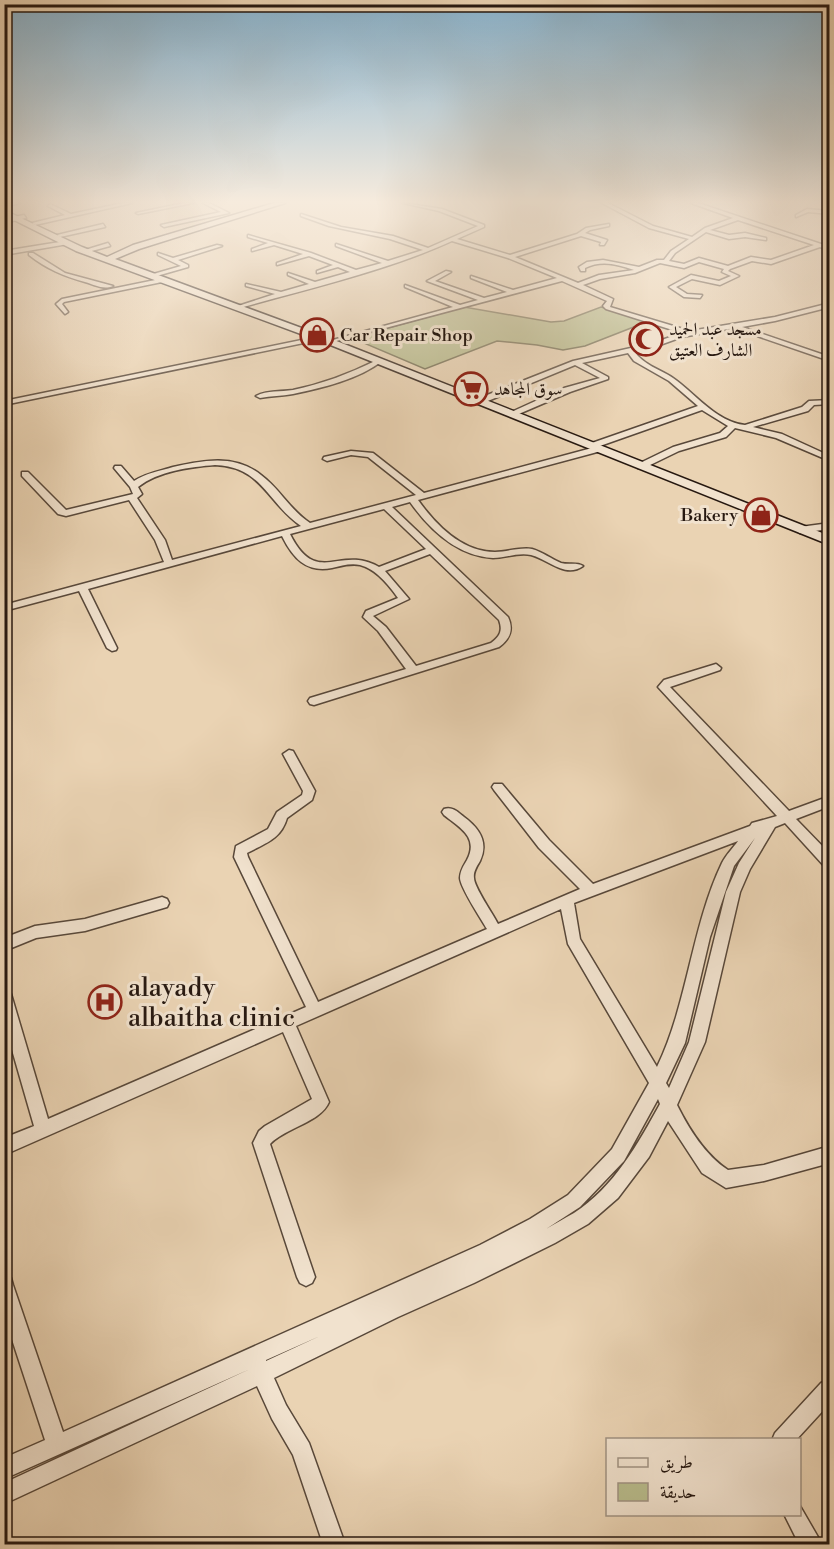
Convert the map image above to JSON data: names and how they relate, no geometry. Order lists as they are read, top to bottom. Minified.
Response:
{"places":{"shop":["Car Repair Shop","Bakery"],"mosque":["مسجد عبد الحميد الشارف العتيق"],"supermarket":["سوق المجاهد"],"hospital":["alayady albaitha clinic"]},"legend":["طريق","حديقة"]}
